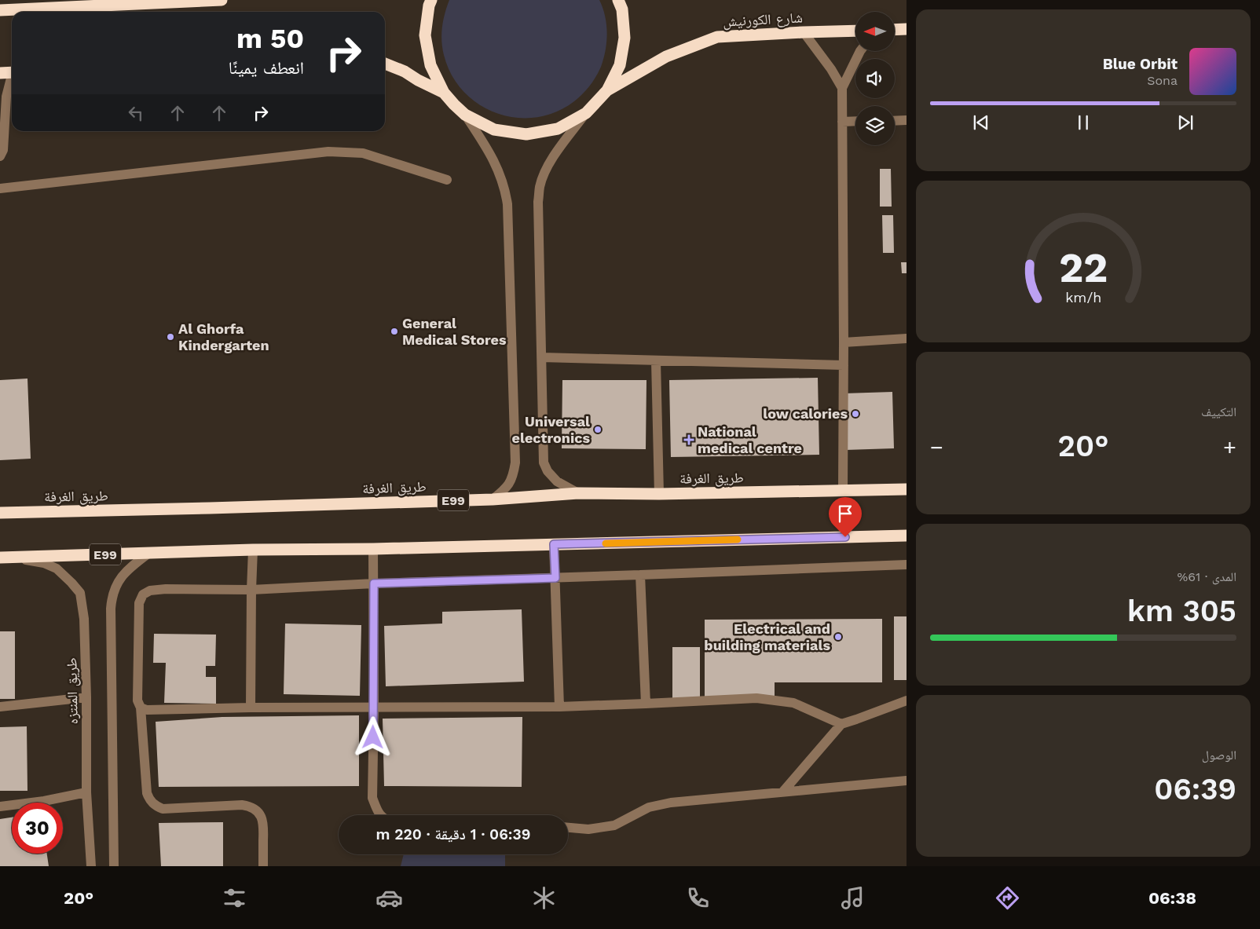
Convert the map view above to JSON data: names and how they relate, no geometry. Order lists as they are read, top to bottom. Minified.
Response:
{"streets":{"highway":["شارع الكورنيش","طريق الغرفة","E99"],"street":["طريق المنتزه"]},"crossings":[["E99","طريق المنتزه"]],"places":{"other":["General Medical Stores","Al Ghorfa Kindergarten","low calories","Universal electronics","Electrical and building materials"],"health":["National medical centre"]},"north":"left","page":{"turn":["50 m","انعطف يمينًا"],"song":["Blue Orbit","Sona"],"tile":["التكييف",["المدى · 61%","305 km"],["الوصول","06:39"]],"heat":["−","20°","+"],"limit":"30","trip":"06:39 · 1 دقيقة · 220 m","tabs":["06:38","20°"],"gauge":["22","km/h"]}}
